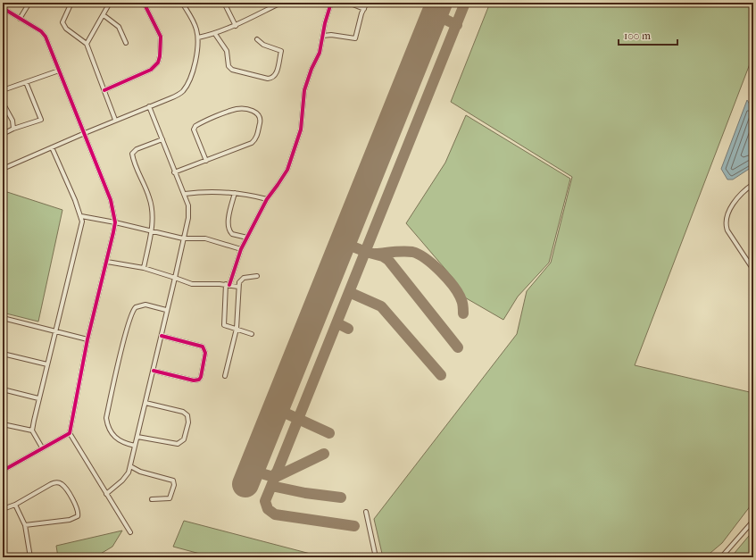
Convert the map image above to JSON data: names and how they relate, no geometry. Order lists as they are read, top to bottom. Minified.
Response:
{"scale_bar":"100 m"}
